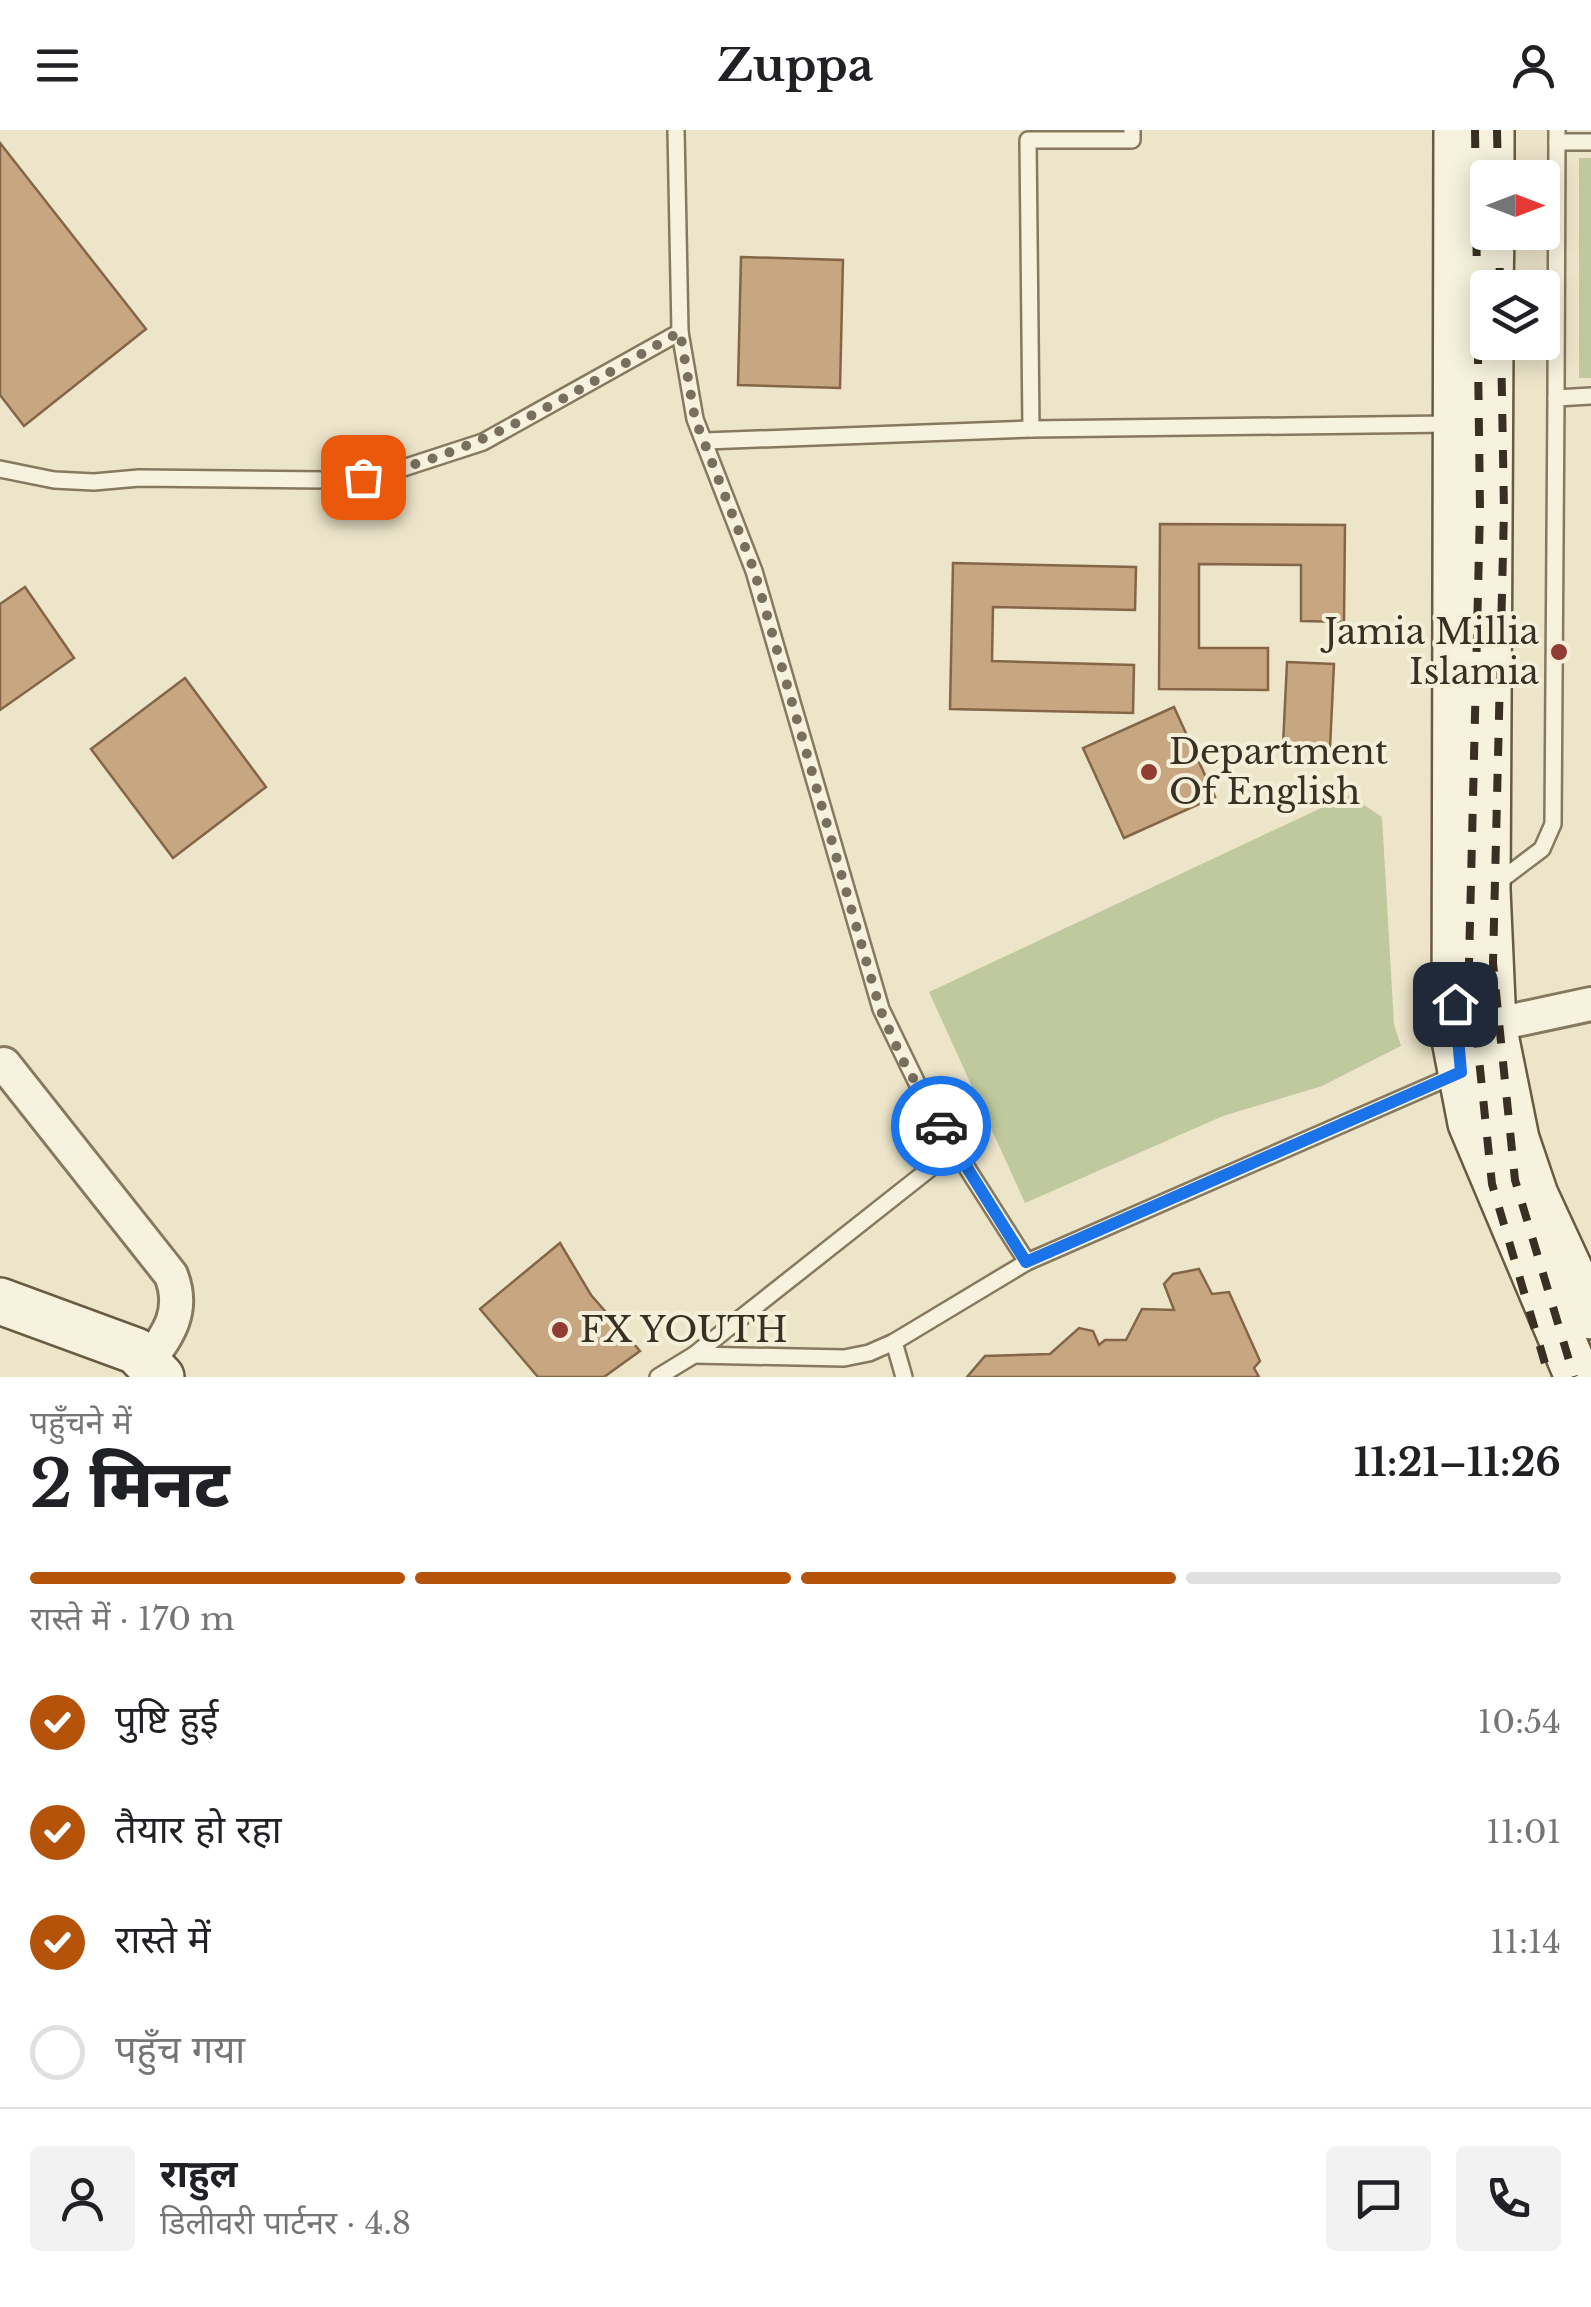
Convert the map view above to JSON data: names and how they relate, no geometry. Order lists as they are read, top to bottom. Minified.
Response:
{"places":["Jamia Millia Islamia","Department Of English","FX YOUTH"],"north":"right","page":{"header":"Zuppa","heading":["2 मिनट","पहुँचने में","11:21–11:26"],"panel":["राहुल","डिलीवरी पार्टनर · 4.8"],"bar":"रास्ते में · 170 m","list":[["पुष्टि हुई","10:54"],["तैयार हो रहा","11:01"],["रास्ते में","11:14"],"पहुँच गया"]}}
